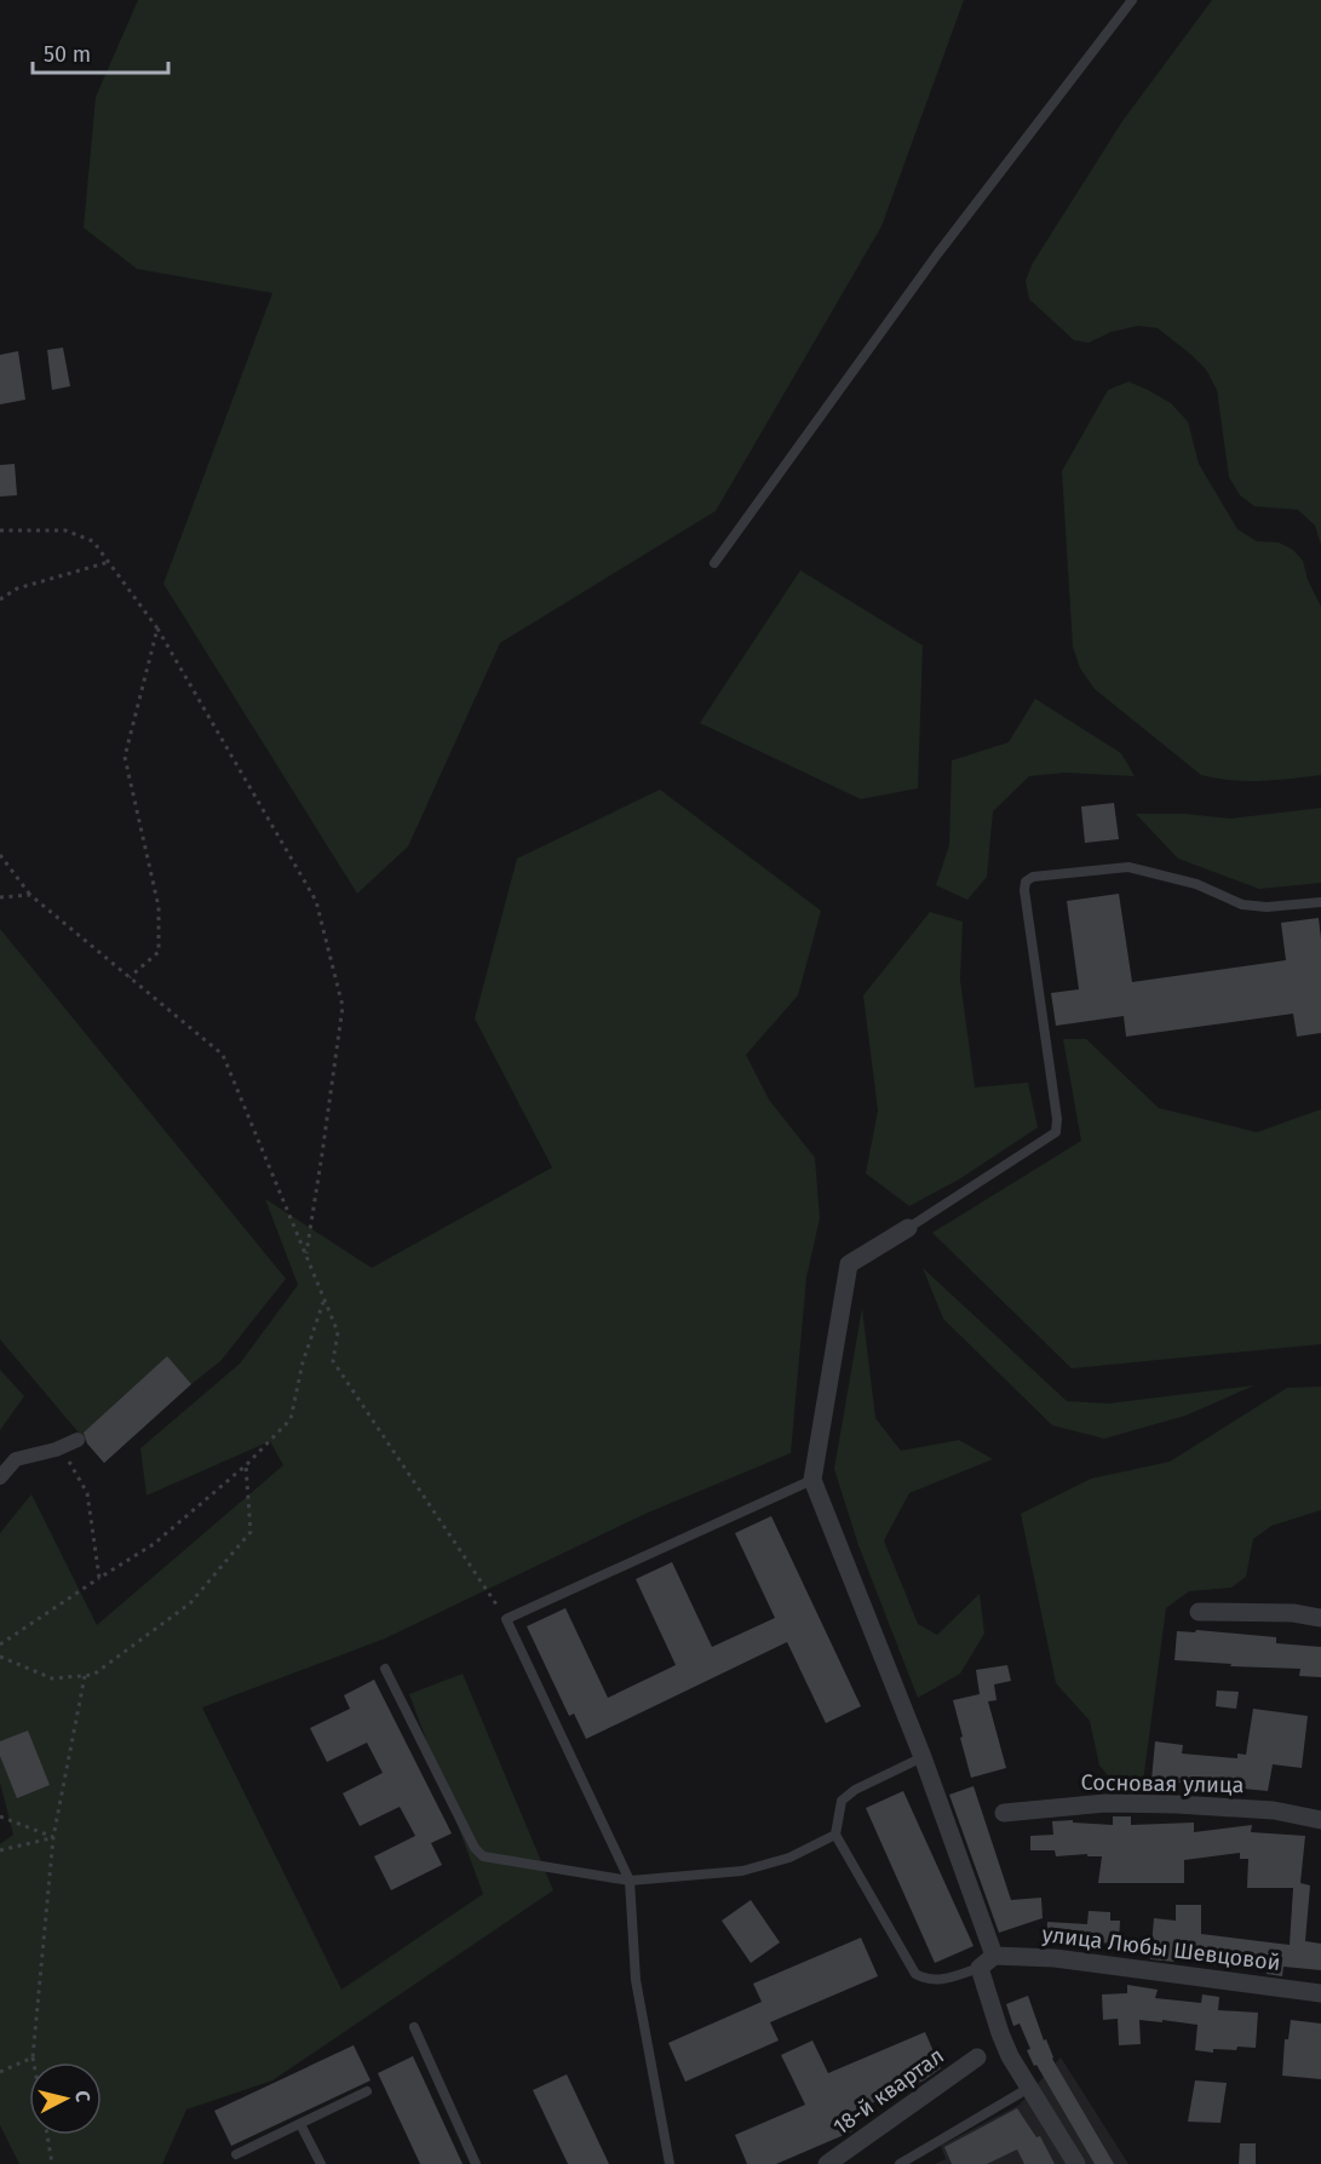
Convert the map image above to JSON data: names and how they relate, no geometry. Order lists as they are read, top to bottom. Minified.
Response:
{"streets":{"street":["Сосновая улица","улица Любы Шевцовой","18-й квартал"]},"scale_bar":"50 m","north":"right"}
